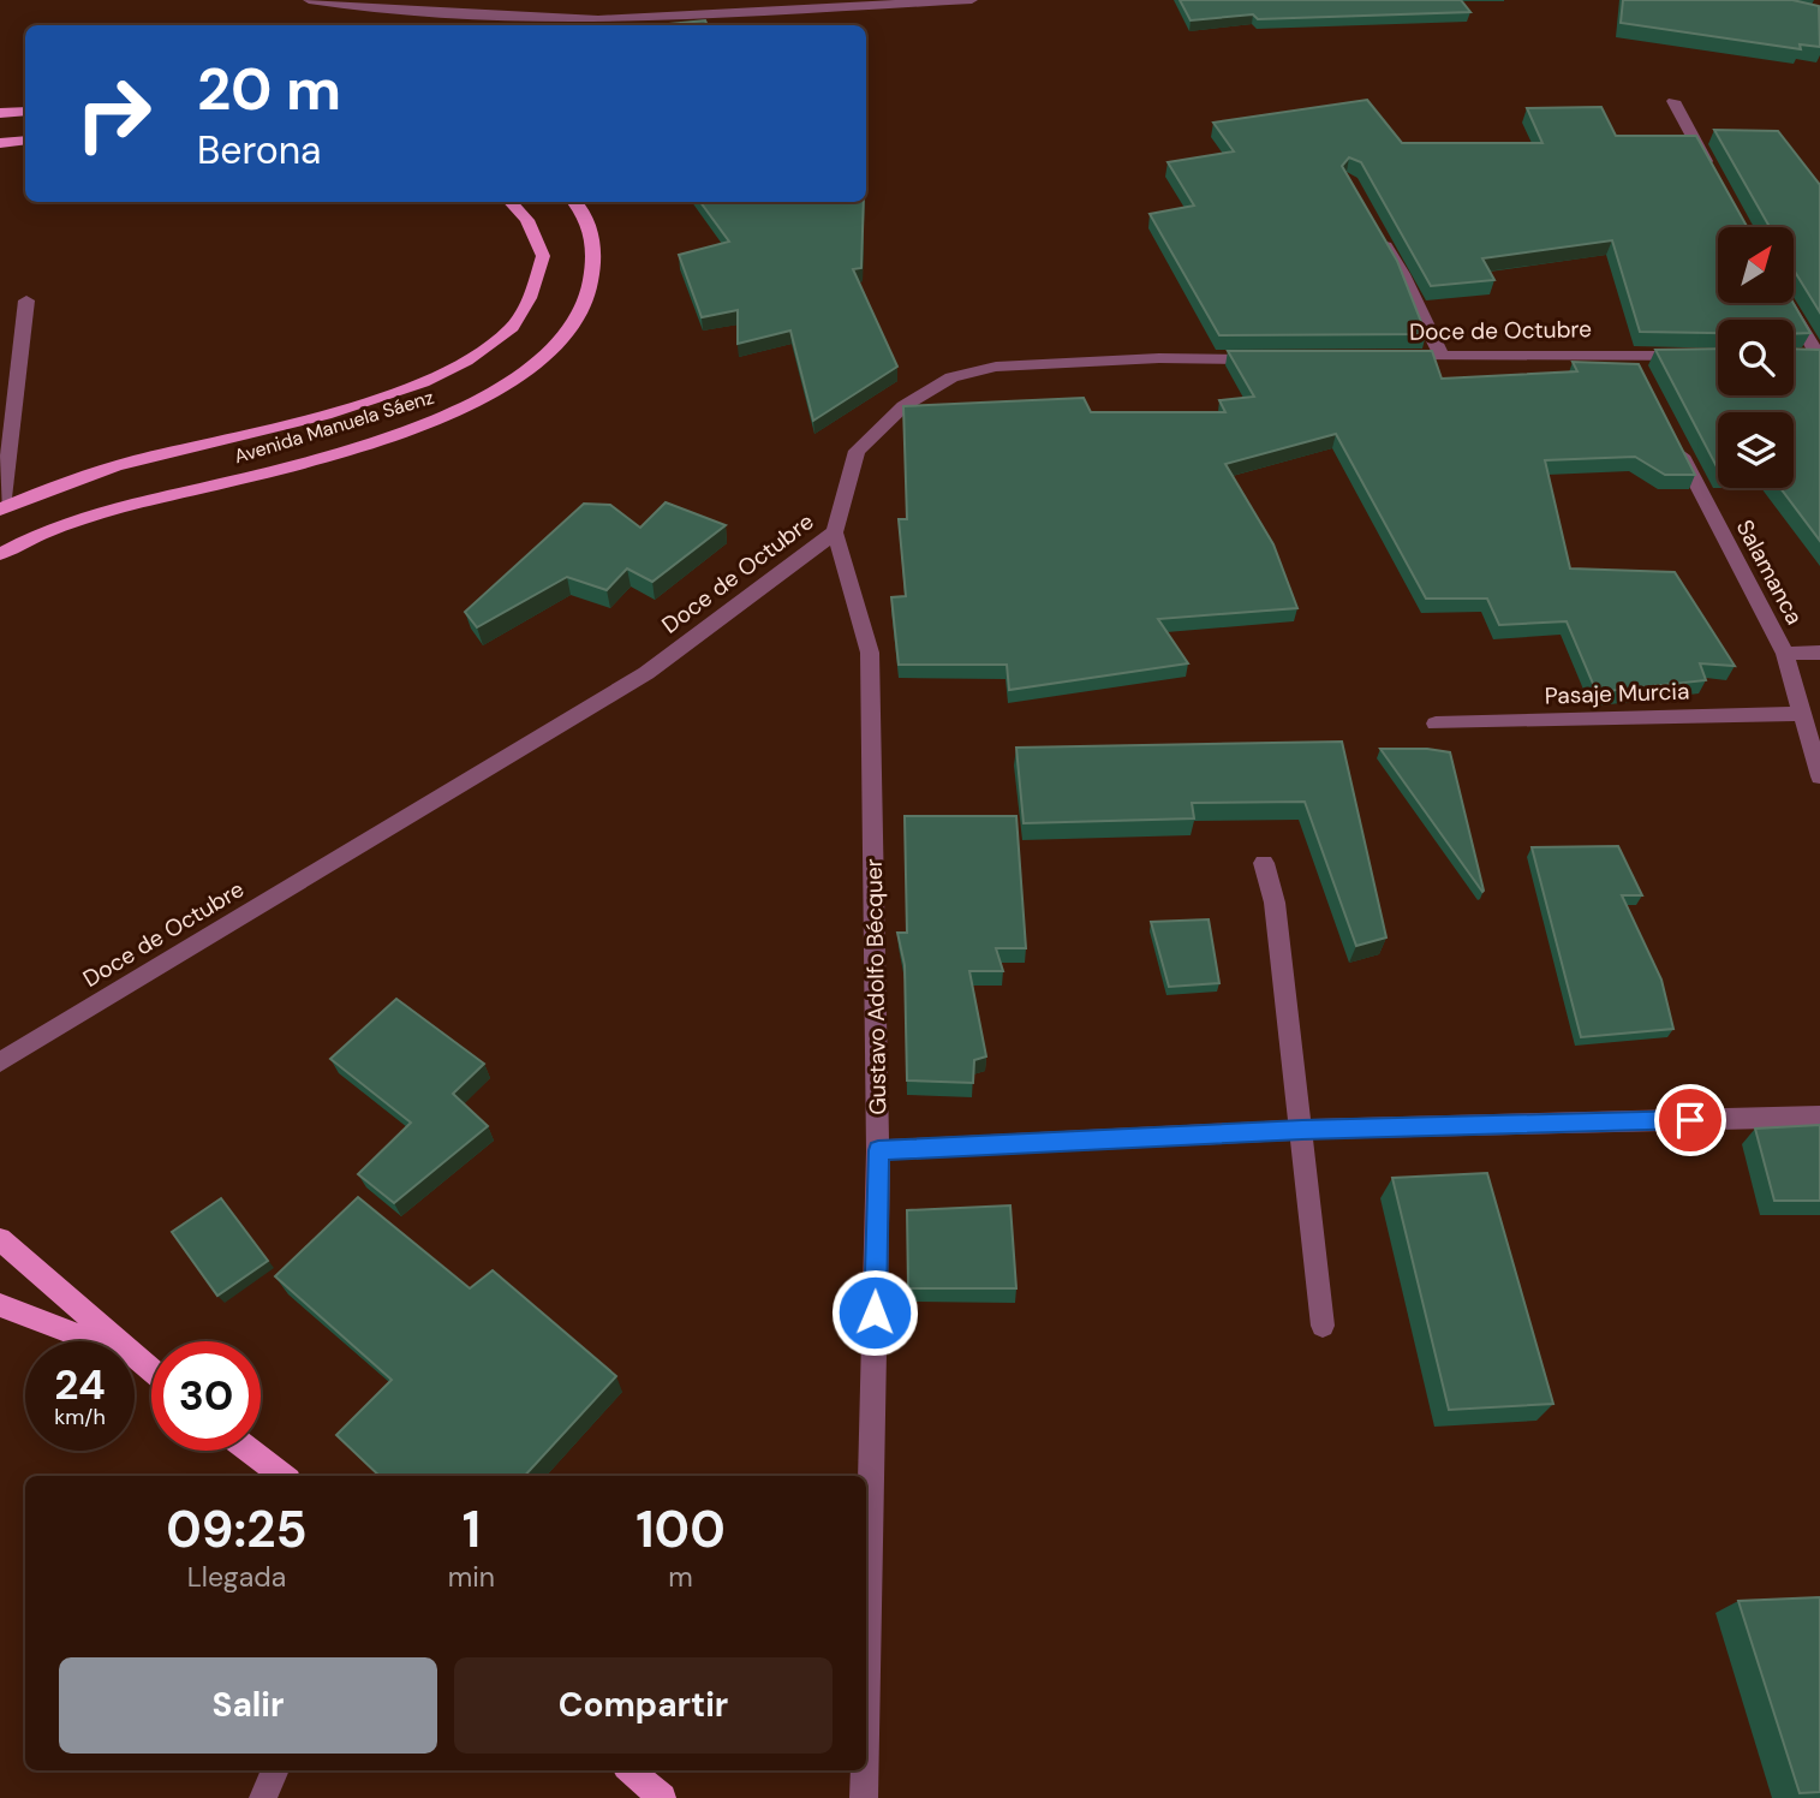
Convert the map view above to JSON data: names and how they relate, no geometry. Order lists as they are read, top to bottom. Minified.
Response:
{"streets":{"main road":["Avenida Manuela Sáenz"],"street":["Doce de Octubre","Salamanca","Pasaje Murcia","Gustavo Adolfo Bécquer"]},"crossings":[["Doce de Octubre","Gustavo Adolfo Bécquer"],["Salamanca","Pasaje Murcia"]],"north":"top right","page":{"turn":["20 m","Berona"],"speed":"24 km/h","limit":"30","eta":["09:25","Llegada","1","min","100","m"],"buttons":["Salir","Compartir"]}}
